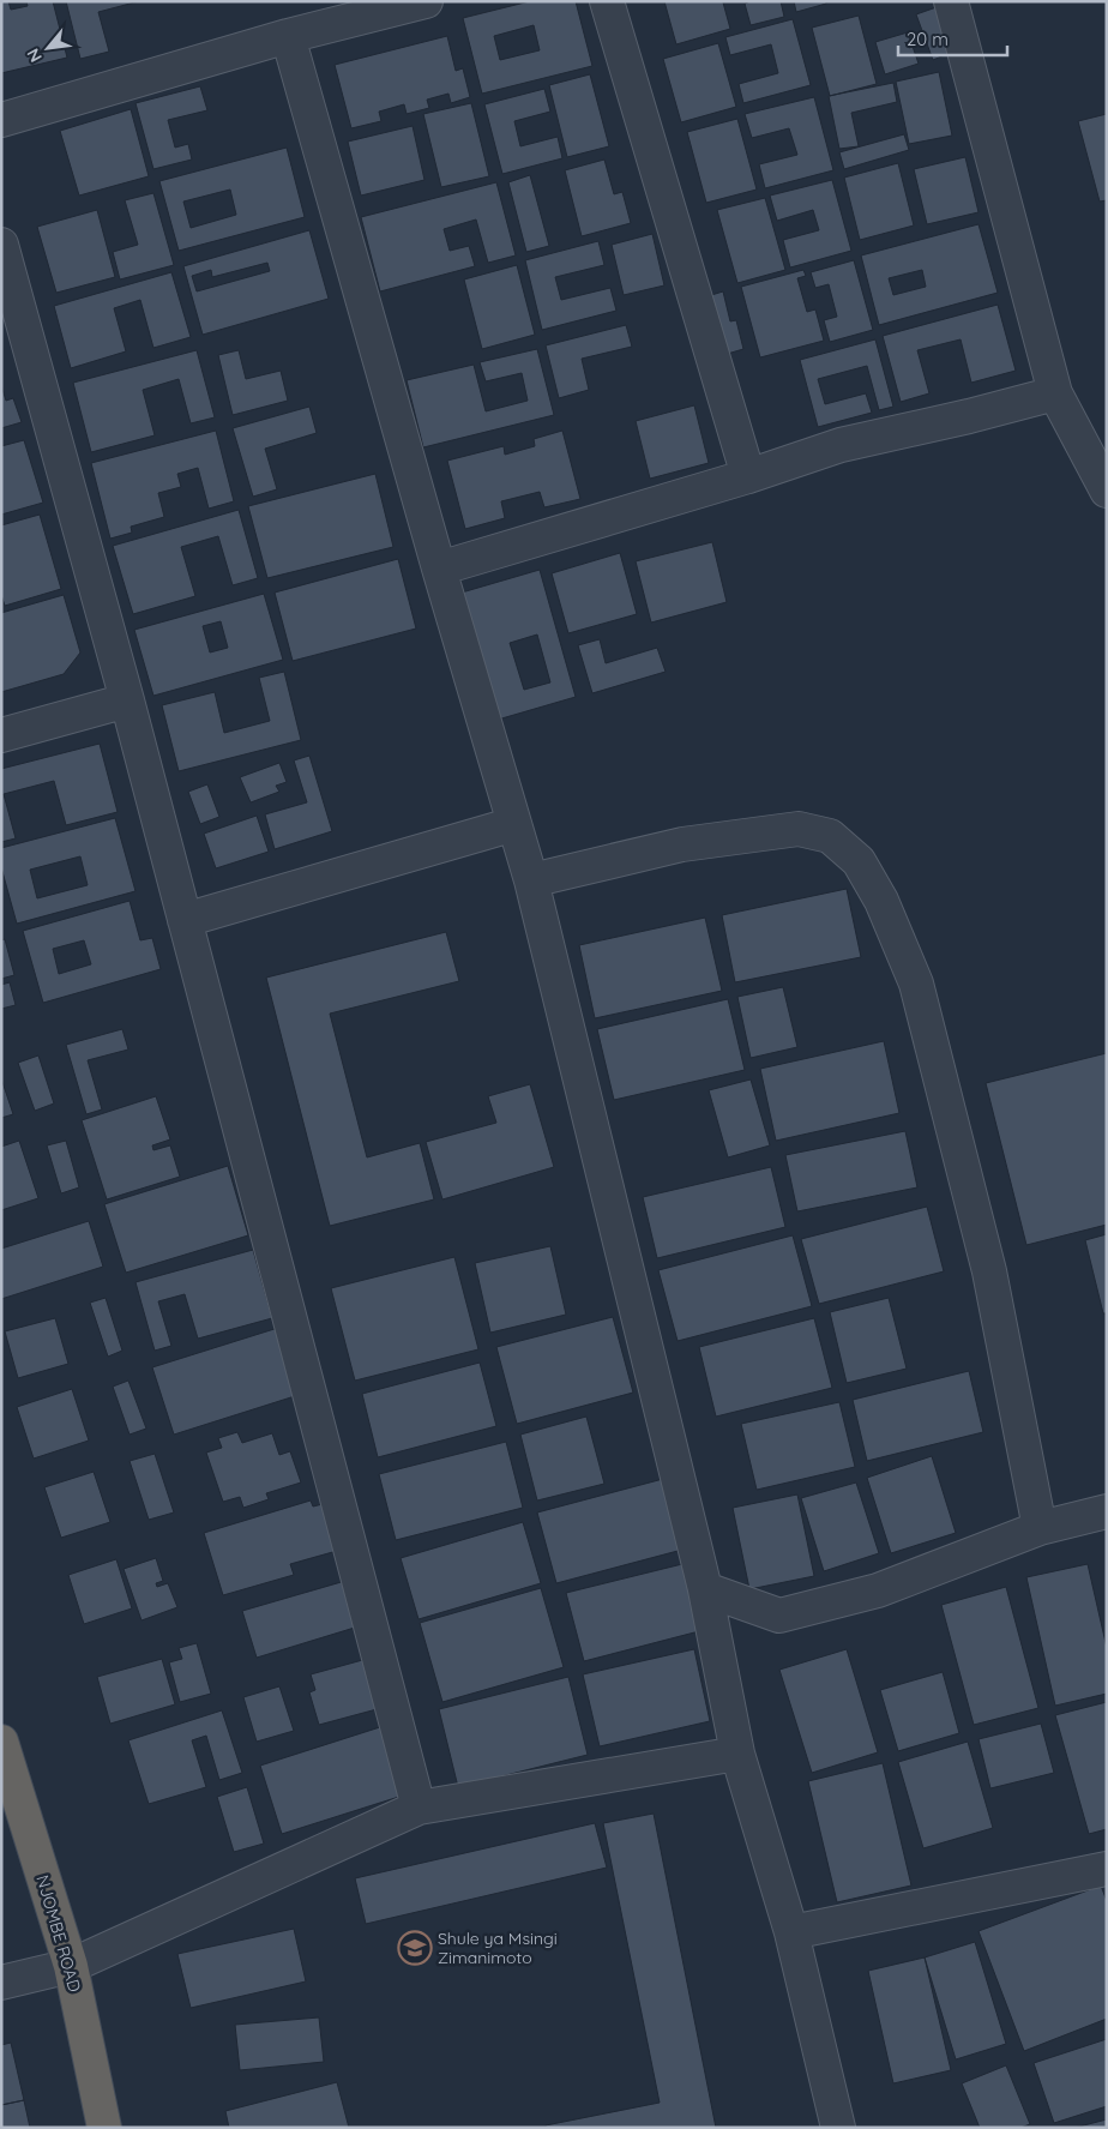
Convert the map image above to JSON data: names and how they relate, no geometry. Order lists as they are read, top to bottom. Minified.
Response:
{"streets":{"highway":["NJOMBE ROAD"]},"places":{"school or university":["Shule ya Msingi Zimanimoto"]},"scale_bar":"20 m","north":"bottom left"}
